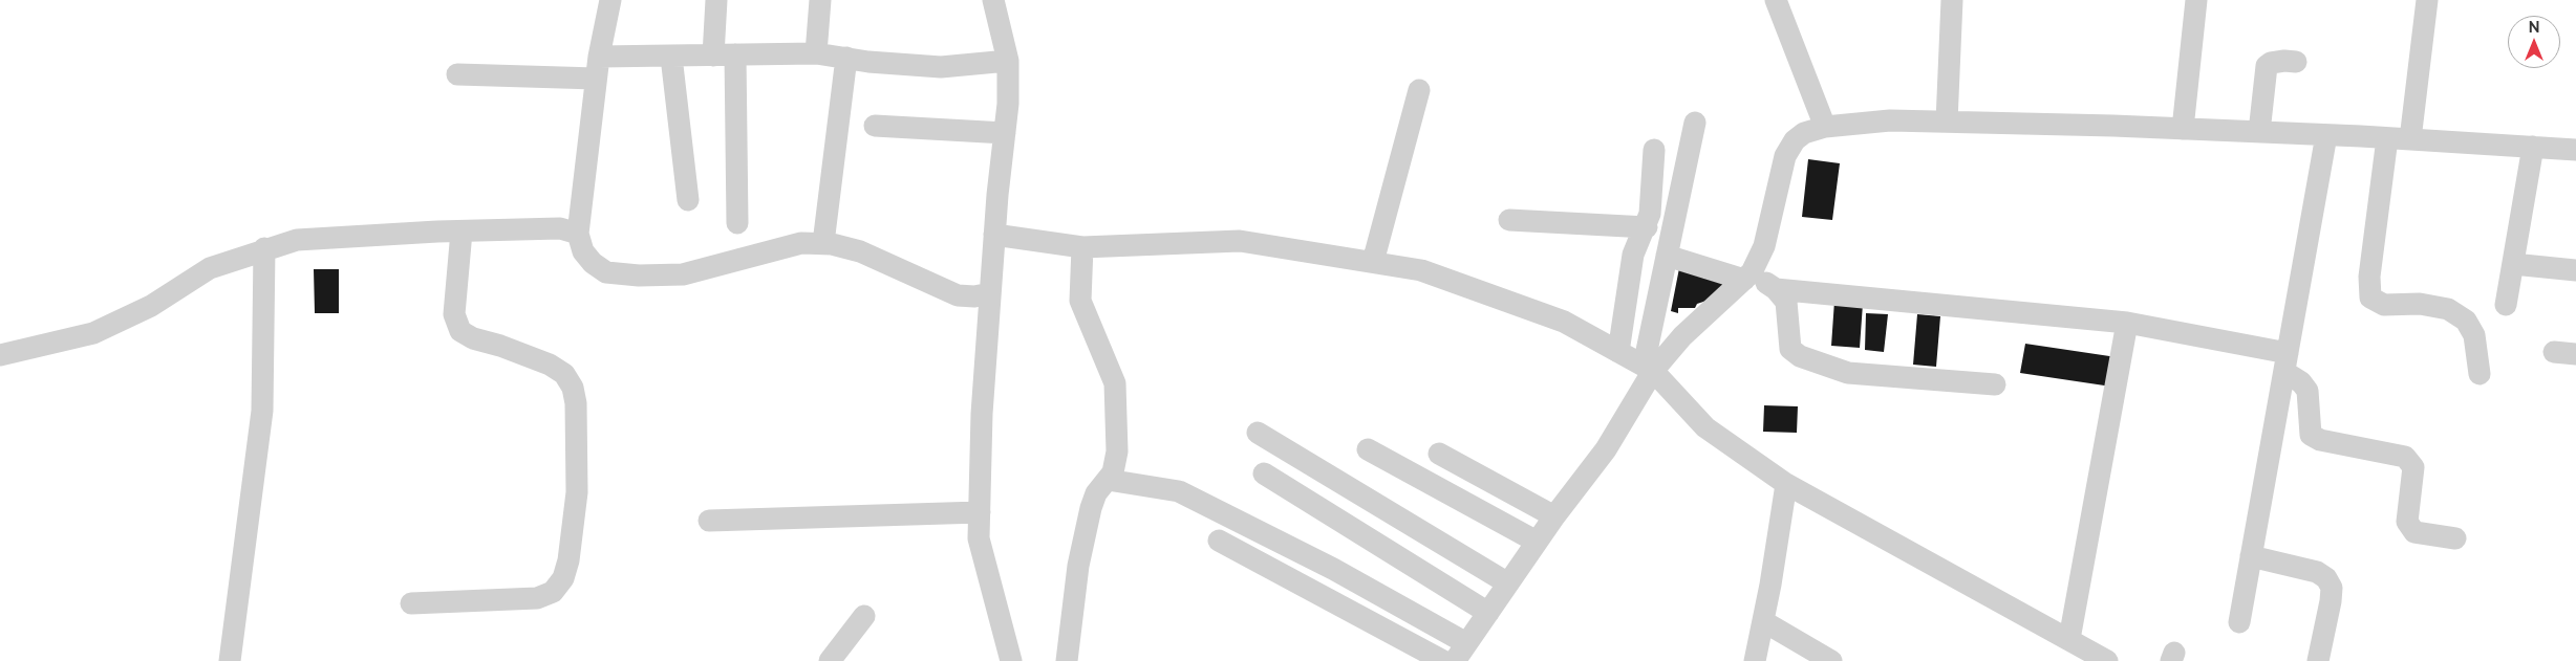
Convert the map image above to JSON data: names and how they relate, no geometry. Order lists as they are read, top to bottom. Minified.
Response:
{"north":"top"}
